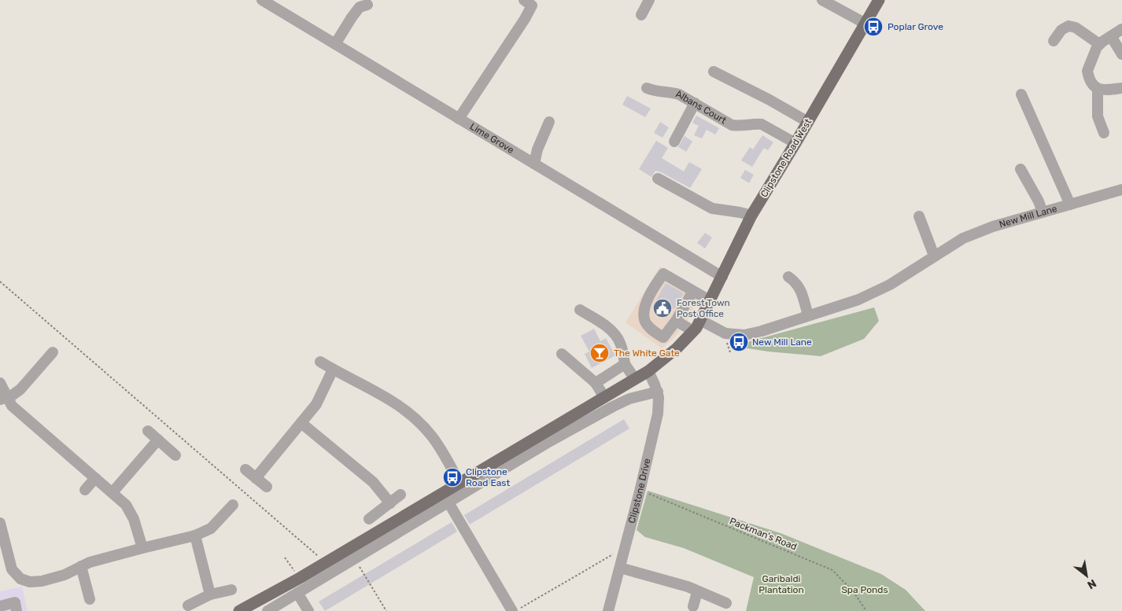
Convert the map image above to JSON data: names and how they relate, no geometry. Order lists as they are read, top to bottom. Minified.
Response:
{"streets":{"main road":["Clipstone Road West"],"street":["Albans Court","Lime Grove","New Mill Lane","Clipstone Drive"],"path":["Packman's Road"]},"crossings":[["Albans Court","Clipstone Road West"],["Lime Grove","Clipstone Road West"],["Clipstone Road West","New Mill Lane"],["Clipstone Drive","Packman's Road"]],"parks":["Garibaldi Plantation","Spa Ponds"],"places":{"bus stop":["Poplar Grove","New Mill Lane","Clipstone Road East"],"public building":["Forest Town Post Office"],"bar":["The White Gate"]},"north":"bottom right"}
